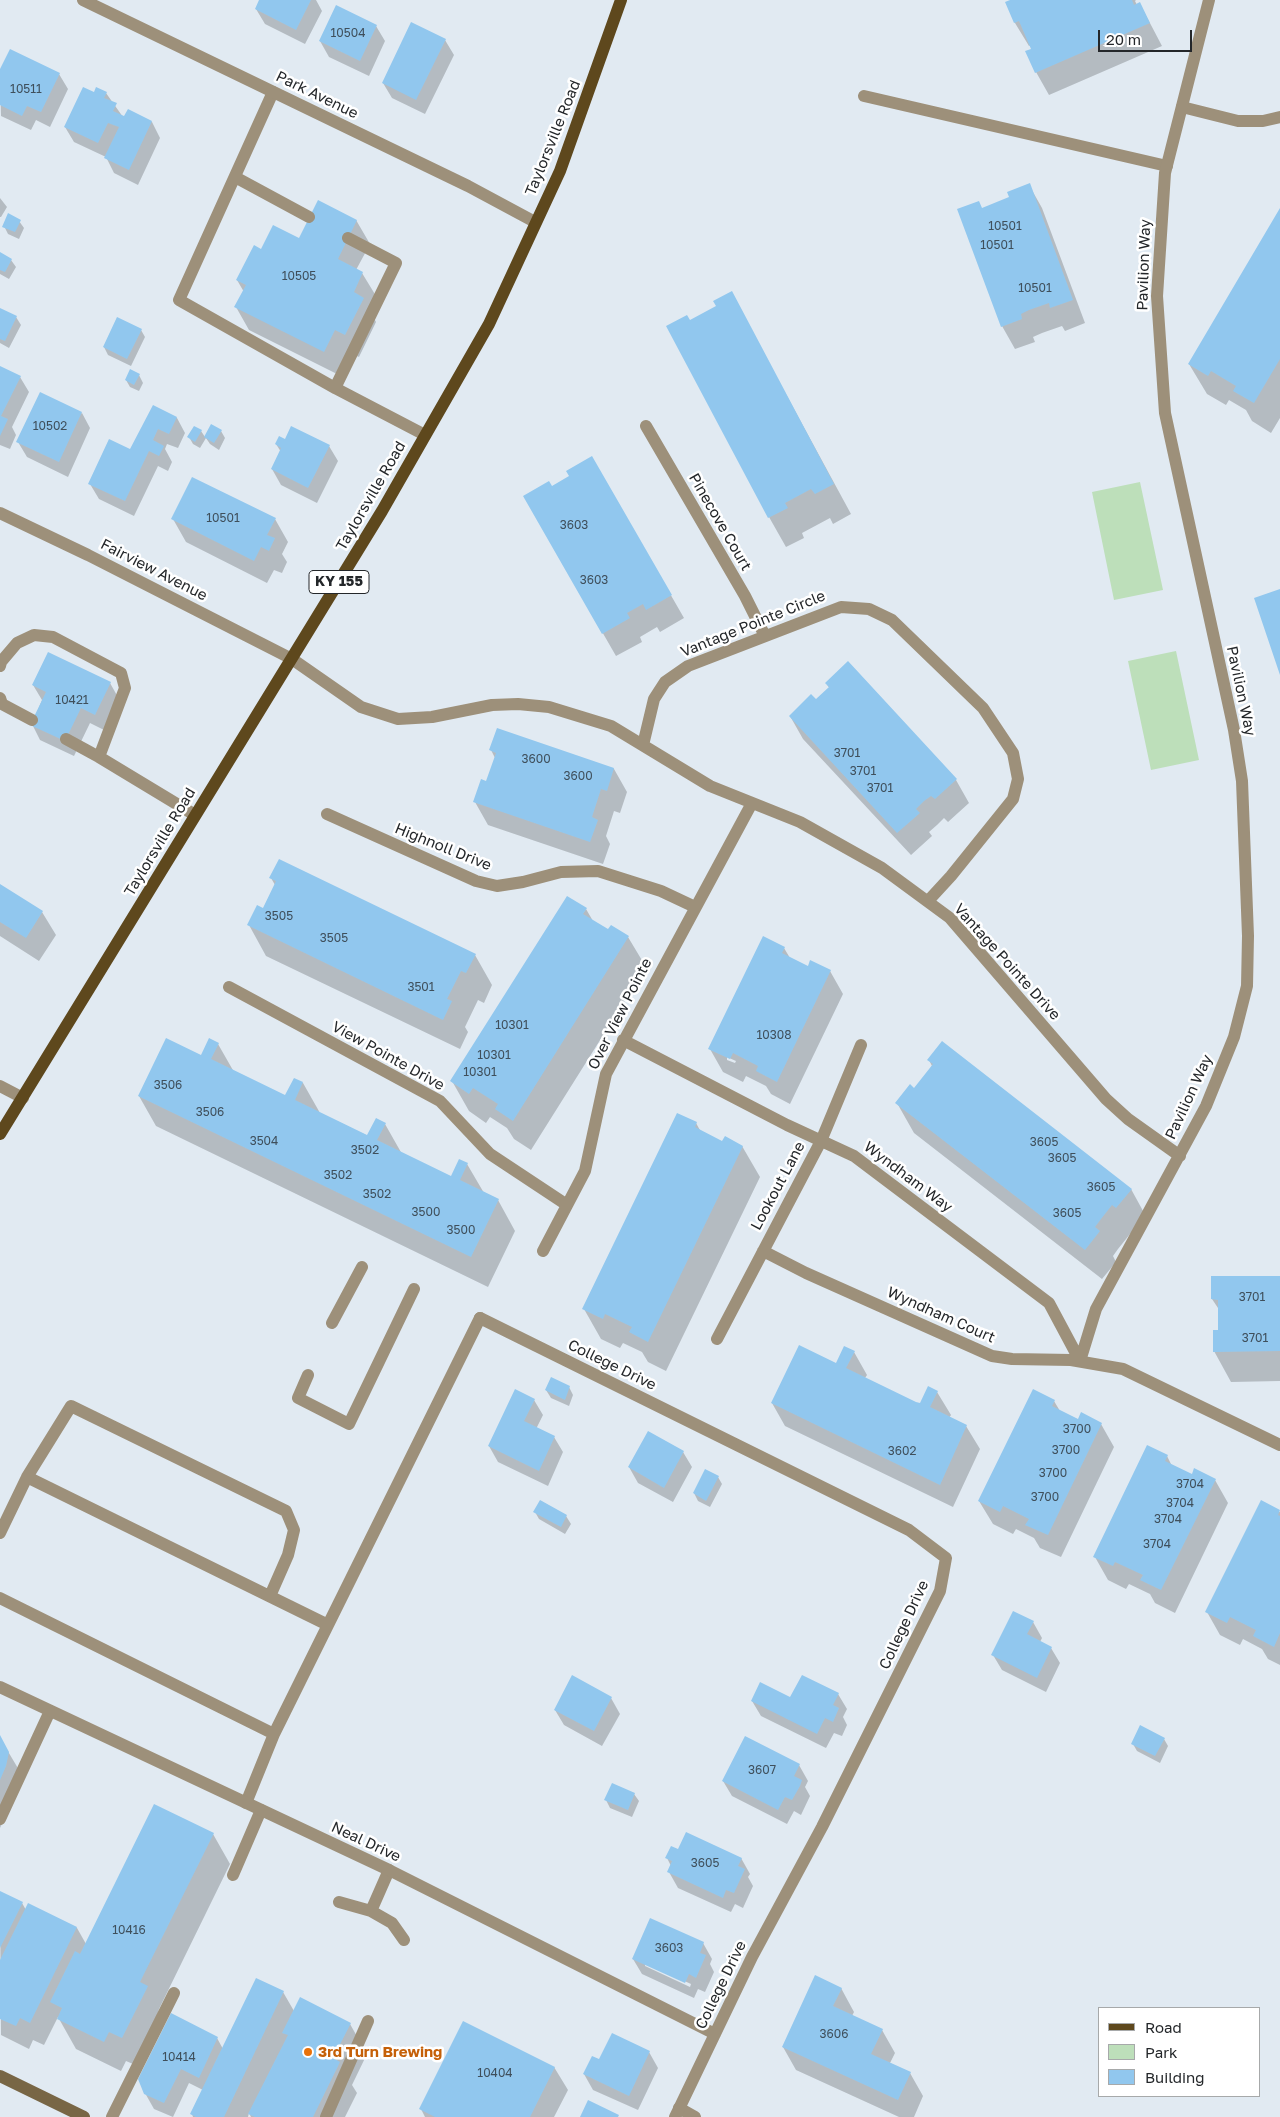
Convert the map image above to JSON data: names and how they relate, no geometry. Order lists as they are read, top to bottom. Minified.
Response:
{"streets":{"main road":["Taylorsville Road","KY 155"],"street":["Park Avenue","Pavilion Way","Pinecove Court","Fairview Avenue","Vantage Pointe Circle","Highnoll Drive","Vantage Pointe Drive","Over View Pointe","View Pointe Drive","Wyndham Way","Lookout Lane","Wyndham Court","College Drive","Neal Drive"]},"crossings":[["Park Avenue","Taylorsville Road"],["Taylorsville Road","Fairview Avenue"],["Taylorsville Road","Vantage Pointe Drive"],["Pavilion Way","Vantage Pointe Drive"],["Pavilion Way","Wyndham Way"],["Pavilion Way","Wyndham Court"],["Pinecove Court","Vantage Pointe Circle"],["Fairview Avenue","Vantage Pointe Drive"],["Vantage Pointe Circle","Vantage Pointe Drive"],["Highnoll Drive","Over View Pointe"],["Vantage Pointe Drive","Over View Pointe"],["Over View Pointe","View Pointe Drive"],["Over View Pointe","Wyndham Way"],["Wyndham Way","Lookout Lane"],["Wyndham Way","Wyndham Court"],["Lookout Lane","Wyndham Court"],["College Drive","Neal Drive"]],"places":["3rd Turn Brewing"],"house_numbers":["10504","10511","10501","10501","10505","10501","10502","10501","3603","3603","10421","3701","3600","3701","3600","3701","3505","3505","3501","10301","10308","10301","10301","3506","3506","3504","3605","3502","3605","3502","3605","3502","3500","3605","3500","3701","3701","3700","3700","3602","3700","3704","3700","3704","3704","3704","3607","3605","10416","3603","3606","10414","10404"],"legend":["Road","Park","Building"],"scale_bar":"20 m"}
